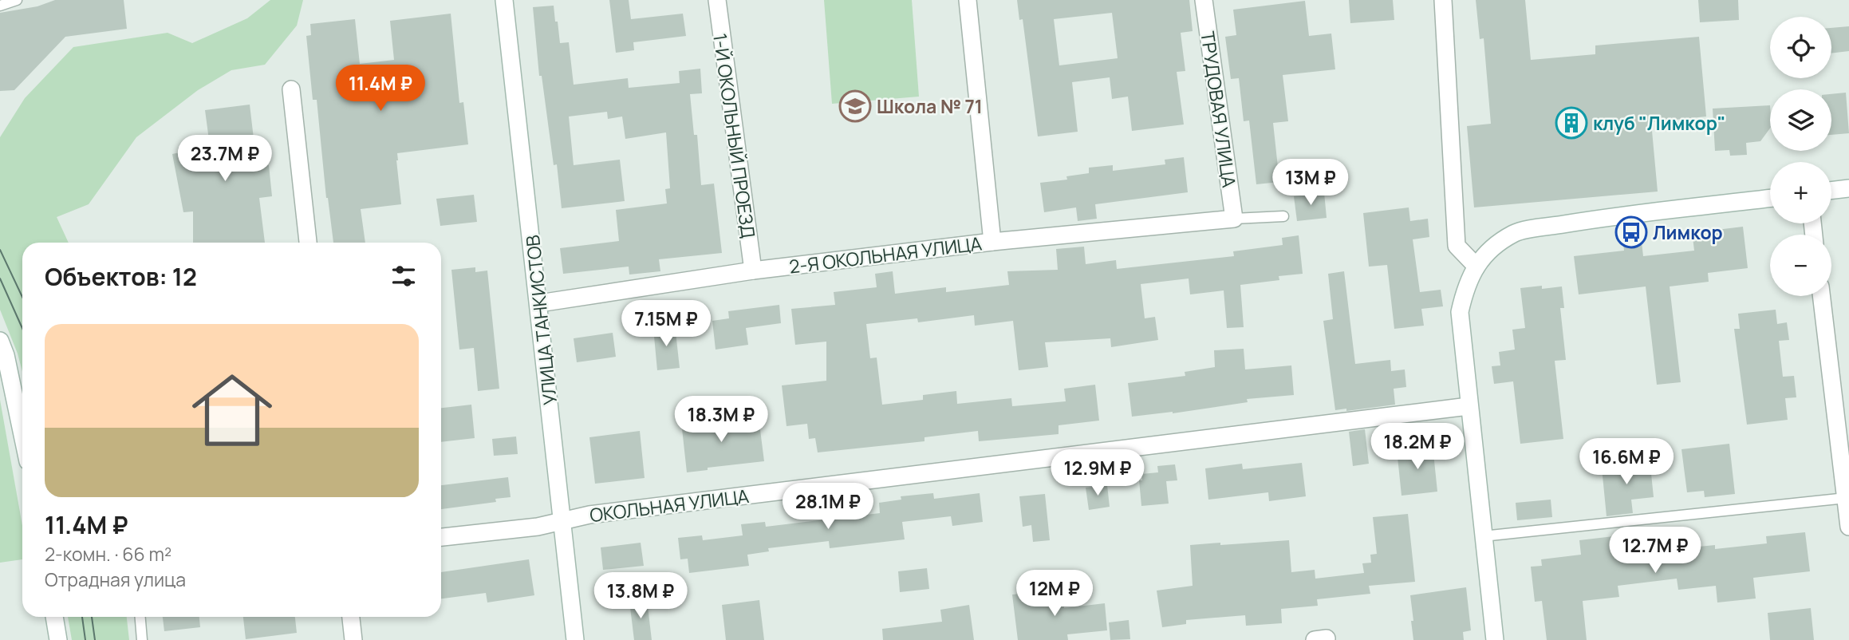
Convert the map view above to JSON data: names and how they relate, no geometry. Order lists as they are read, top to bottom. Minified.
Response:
{"streets":{"street":["ТРУДОВАЯ УЛИЦА","1-Й ОКОЛЬНЫЙ ПРОЕЗД","2-Я ОКОЛЬНАЯ УЛИЦА","УЛИЦА ТАНКИСТОВ","ОКОЛЬНАЯ УЛИЦА"]},"crossings":[["ТРУДОВАЯ УЛИЦА","2-Я ОКОЛЬНАЯ УЛИЦА"],["1-Й ОКОЛЬНЫЙ ПРОЕЗД","2-Я ОКОЛЬНАЯ УЛИЦА"],["2-Я ОКОЛЬНАЯ УЛИЦА","УЛИЦА ТАНКИСТОВ"],["УЛИЦА ТАНКИСТОВ","ОКОЛЬНАЯ УЛИЦА"]],"places":{"school or university":["Школа № 71"],"building":["клуб \"Лимкор\""],"bus stop":["Лимкор"]},"page":{"map_buttons":["+","−"],"price":["11.4M ₽","23.7M ₽","13M ₽","7.15M ₽","18.3M ₽","18.2M ₽","16.6M ₽","12.9M ₽","28.1M ₽","12.7M ₽","12M ₽","13.8M ₽"],"heading":"Объектов: 12","list":[{"name":"11.4M ₽","note":"2-комн. · 66 m² · Отрадная улица"}]}}
